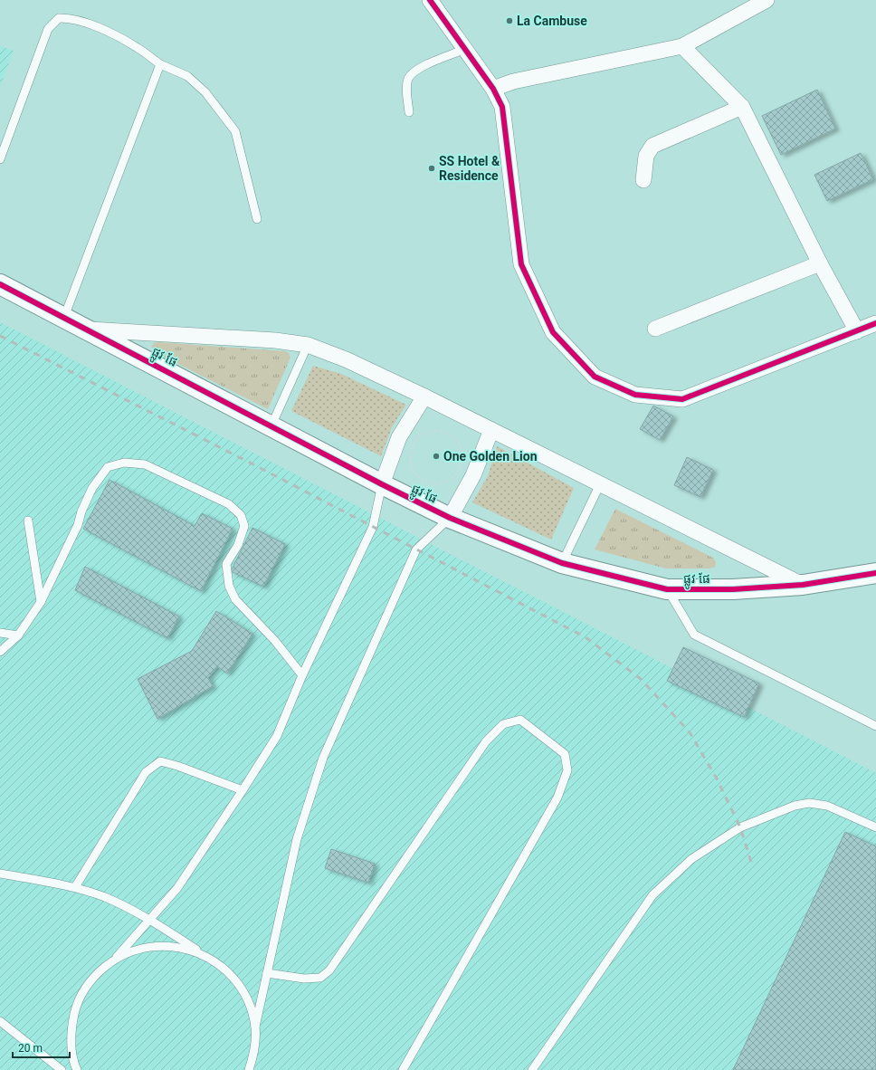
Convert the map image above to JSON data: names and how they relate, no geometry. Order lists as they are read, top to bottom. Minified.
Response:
{"streets":{"street":["ផ្លូវ ផែ"]},"places":["La Cambuse","SS Hotel & Residence","One Golden Lion"],"scale_bar":"20 m"}
